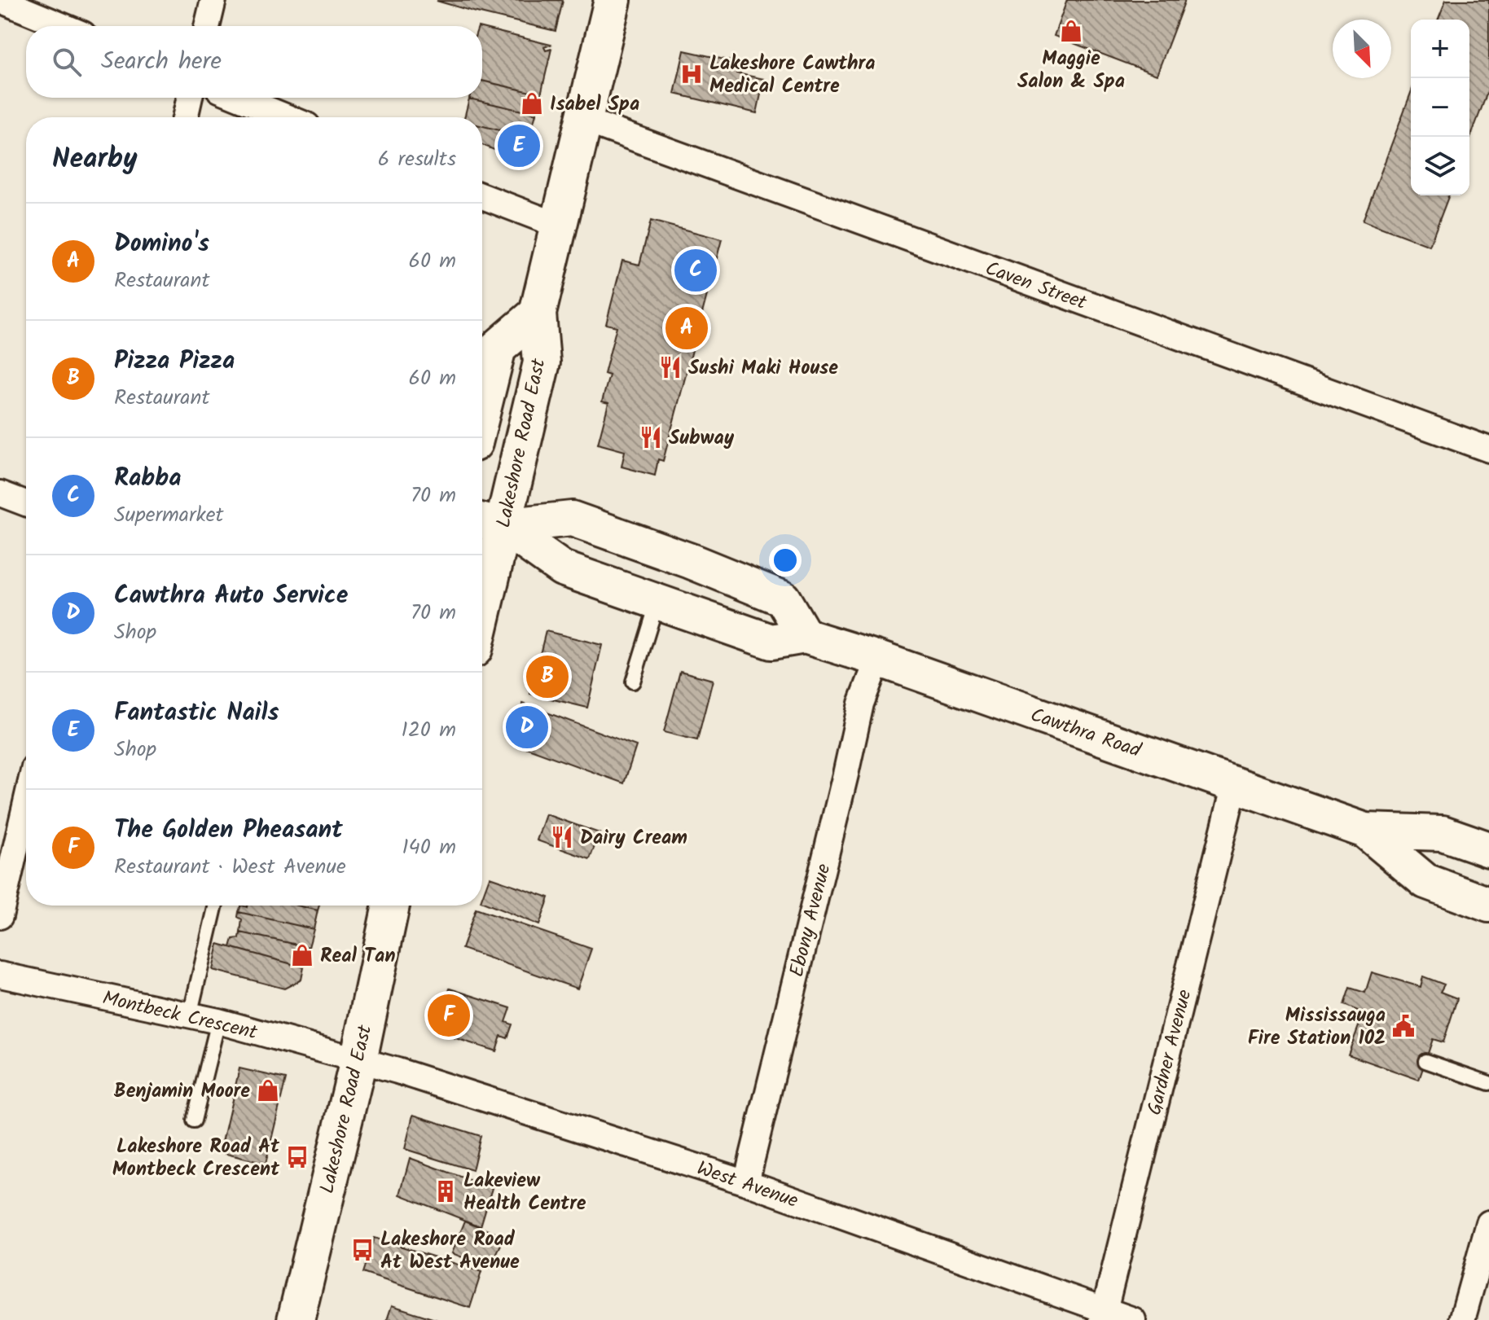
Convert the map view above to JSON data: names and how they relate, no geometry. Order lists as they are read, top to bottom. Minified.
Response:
{"streets":{"main road":["Lakeshore Road East","Cawthra Road"],"street":["Caven Street","Ebony Avenue","Montbeck Crescent","Gardner Avenue","West Avenue"]},"crossings":[["Caven Street","Lakeshore Road East"],["Lakeshore Road East","Cawthra Road"],["Lakeshore Road East","Montbeck Crescent"],["Lakeshore Road East","West Avenue"],["Cawthra Road","Ebony Avenue"],["Cawthra Road","Gardner Avenue"],["Ebony Avenue","West Avenue"],["Montbeck Crescent","West Avenue"],["Gardner Avenue","West Avenue"]],"places":{"shop":["Maggie Salon & Spa","Isabel Spa","Real Tan","Benjamin Moore"],"hospital":["Lakeshore Cawthra Medical Centre"],"restaurant":["Sushi Maki House","Subway","Dairy Cream"],"public building":["Mississauga Fire Station 102"],"bus stop":["Lakeshore Road At Montbeck Crescent","Lakeshore Road At West Avenue"],"building":["Lakeview Health Centre"]},"north":"bottom right","page":{"map_buttons":["+","−"],"search":"Search here","heading":["Nearby","6 results"],"pins":["E","C","A","B","D","F"],"list":[{"mark":"A","name":"Domino's","note":"Restaurant","value":"60 m"},{"mark":"B","name":"Pizza Pizza","note":"Restaurant","value":"60 m"},{"mark":"C","name":"Rabba","note":"Supermarket","value":"70 m"},{"mark":"D","name":"Cawthra Auto Service","note":"Shop","value":"70 m"},{"mark":"E","name":"Fantastic Nails","note":"Shop","value":"120 m"},{"mark":"F","name":"The Golden Pheasant","note":"Restaurant · West Avenue","value":"140 m"}]}}
